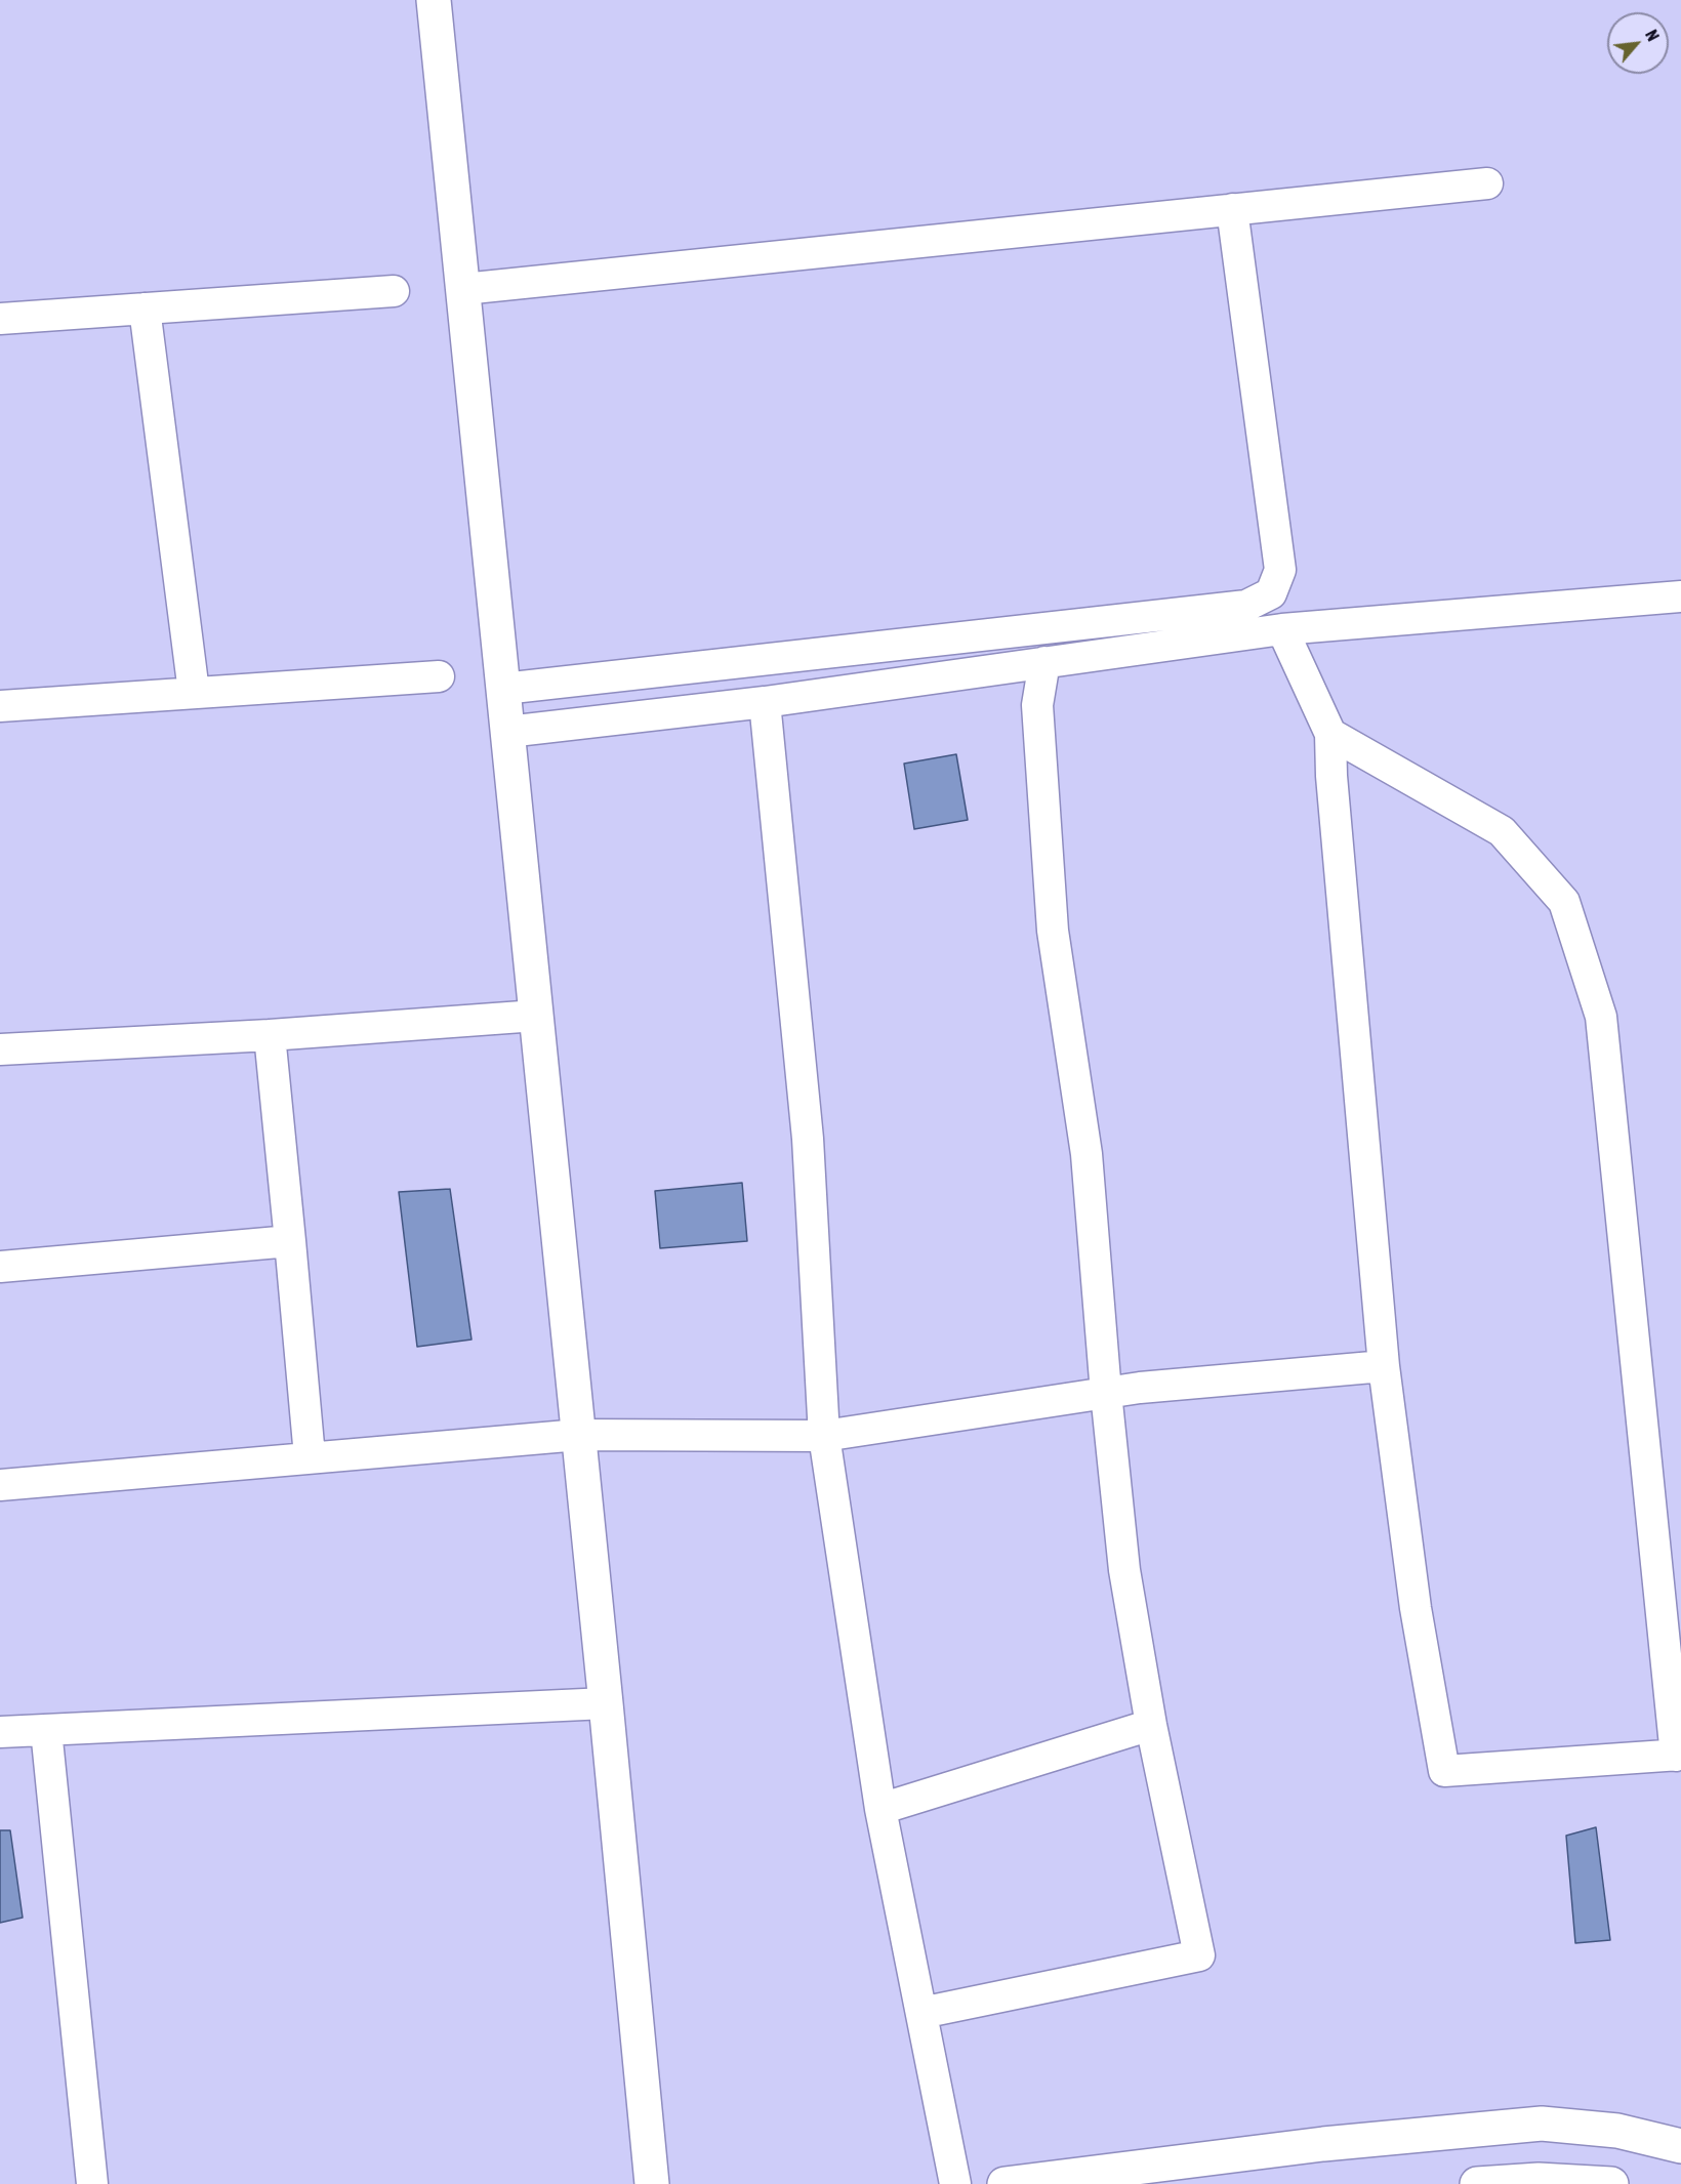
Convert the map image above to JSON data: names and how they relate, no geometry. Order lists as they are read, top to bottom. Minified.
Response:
{"north":"top right"}
